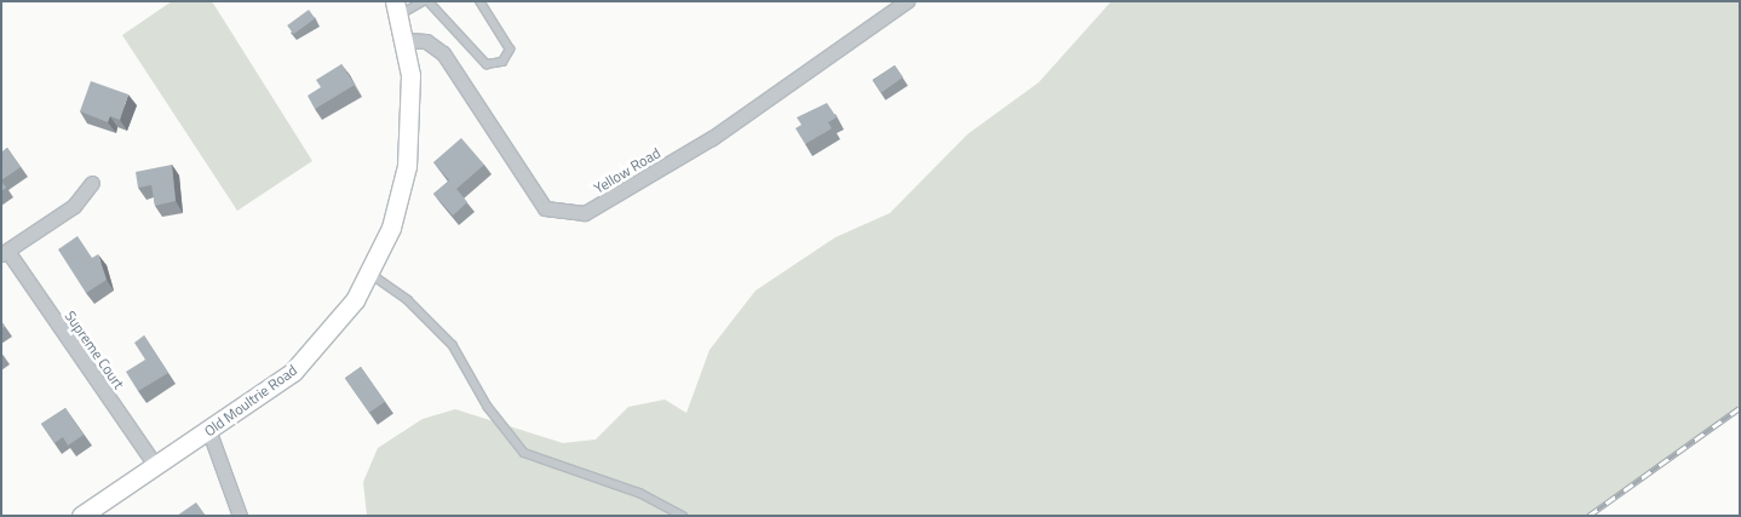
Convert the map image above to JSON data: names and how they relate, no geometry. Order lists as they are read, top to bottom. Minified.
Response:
{"streets":{"main road":["Old Moultrie Road"],"street":["Yellow Road","Supreme Court"]},"crossings":[["Yellow Road","Old Moultrie Road"],["Supreme Court","Old Moultrie Road"]]}
